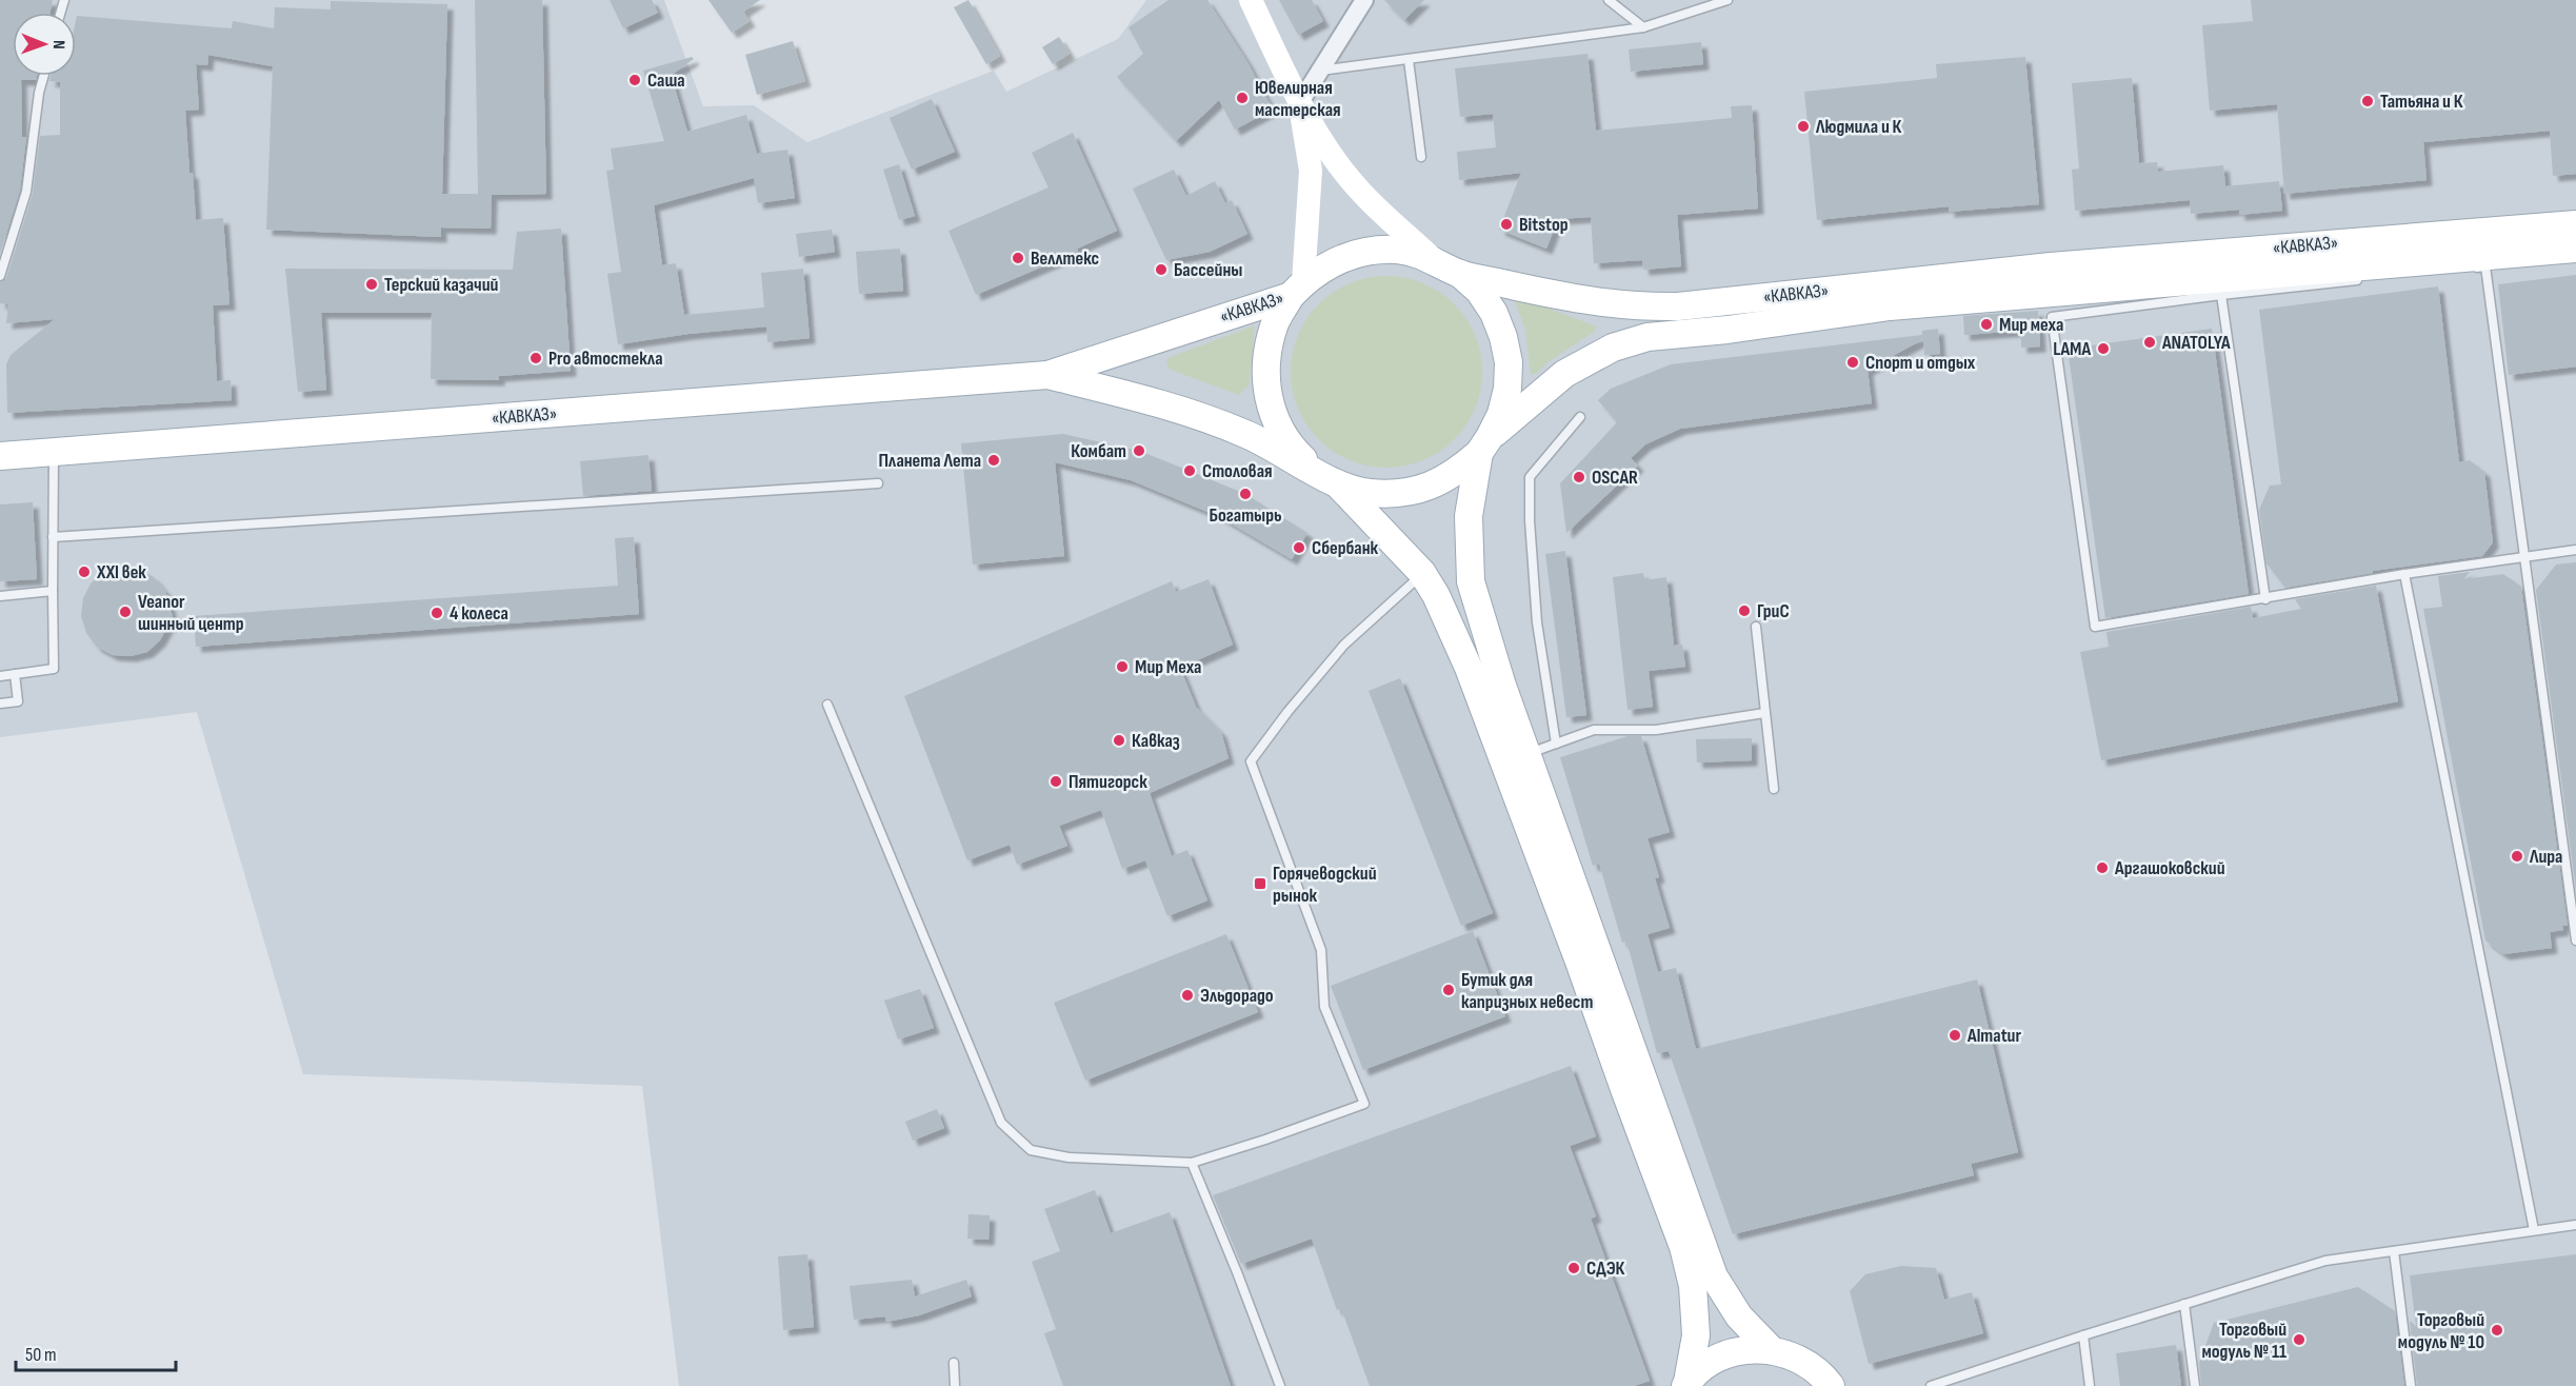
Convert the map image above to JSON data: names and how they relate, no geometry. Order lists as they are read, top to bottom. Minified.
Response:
{"streets":{"main road":["«КАВКАЗ»"]},"places":{"other":["Саша","Ювелирная мастерская","Татьяна и К","Людмила и К","Bitstop","Веллтекс","Бассейны","Терский казачий","Мир меха","ANATOLYA","LAMA","Pro автостекла","Спорт и отдых","Комбат","Планета Лета","Столовая","OSCAR","Богатырь","Сбербанк","XXI век","ГриС","Veanor шинный центр","4 колеса","Мир Меха","Кавказ","Пятигорск","Лира","Аргашоковский","Бутик для капризных невест","Эльдорадо","Almatur","СДЭК","Торговый модуль № 10","Торговый модуль № 11"],"transit":["Горячеводский рынок"]},"scale_bar":"50 m","north":"right"}
